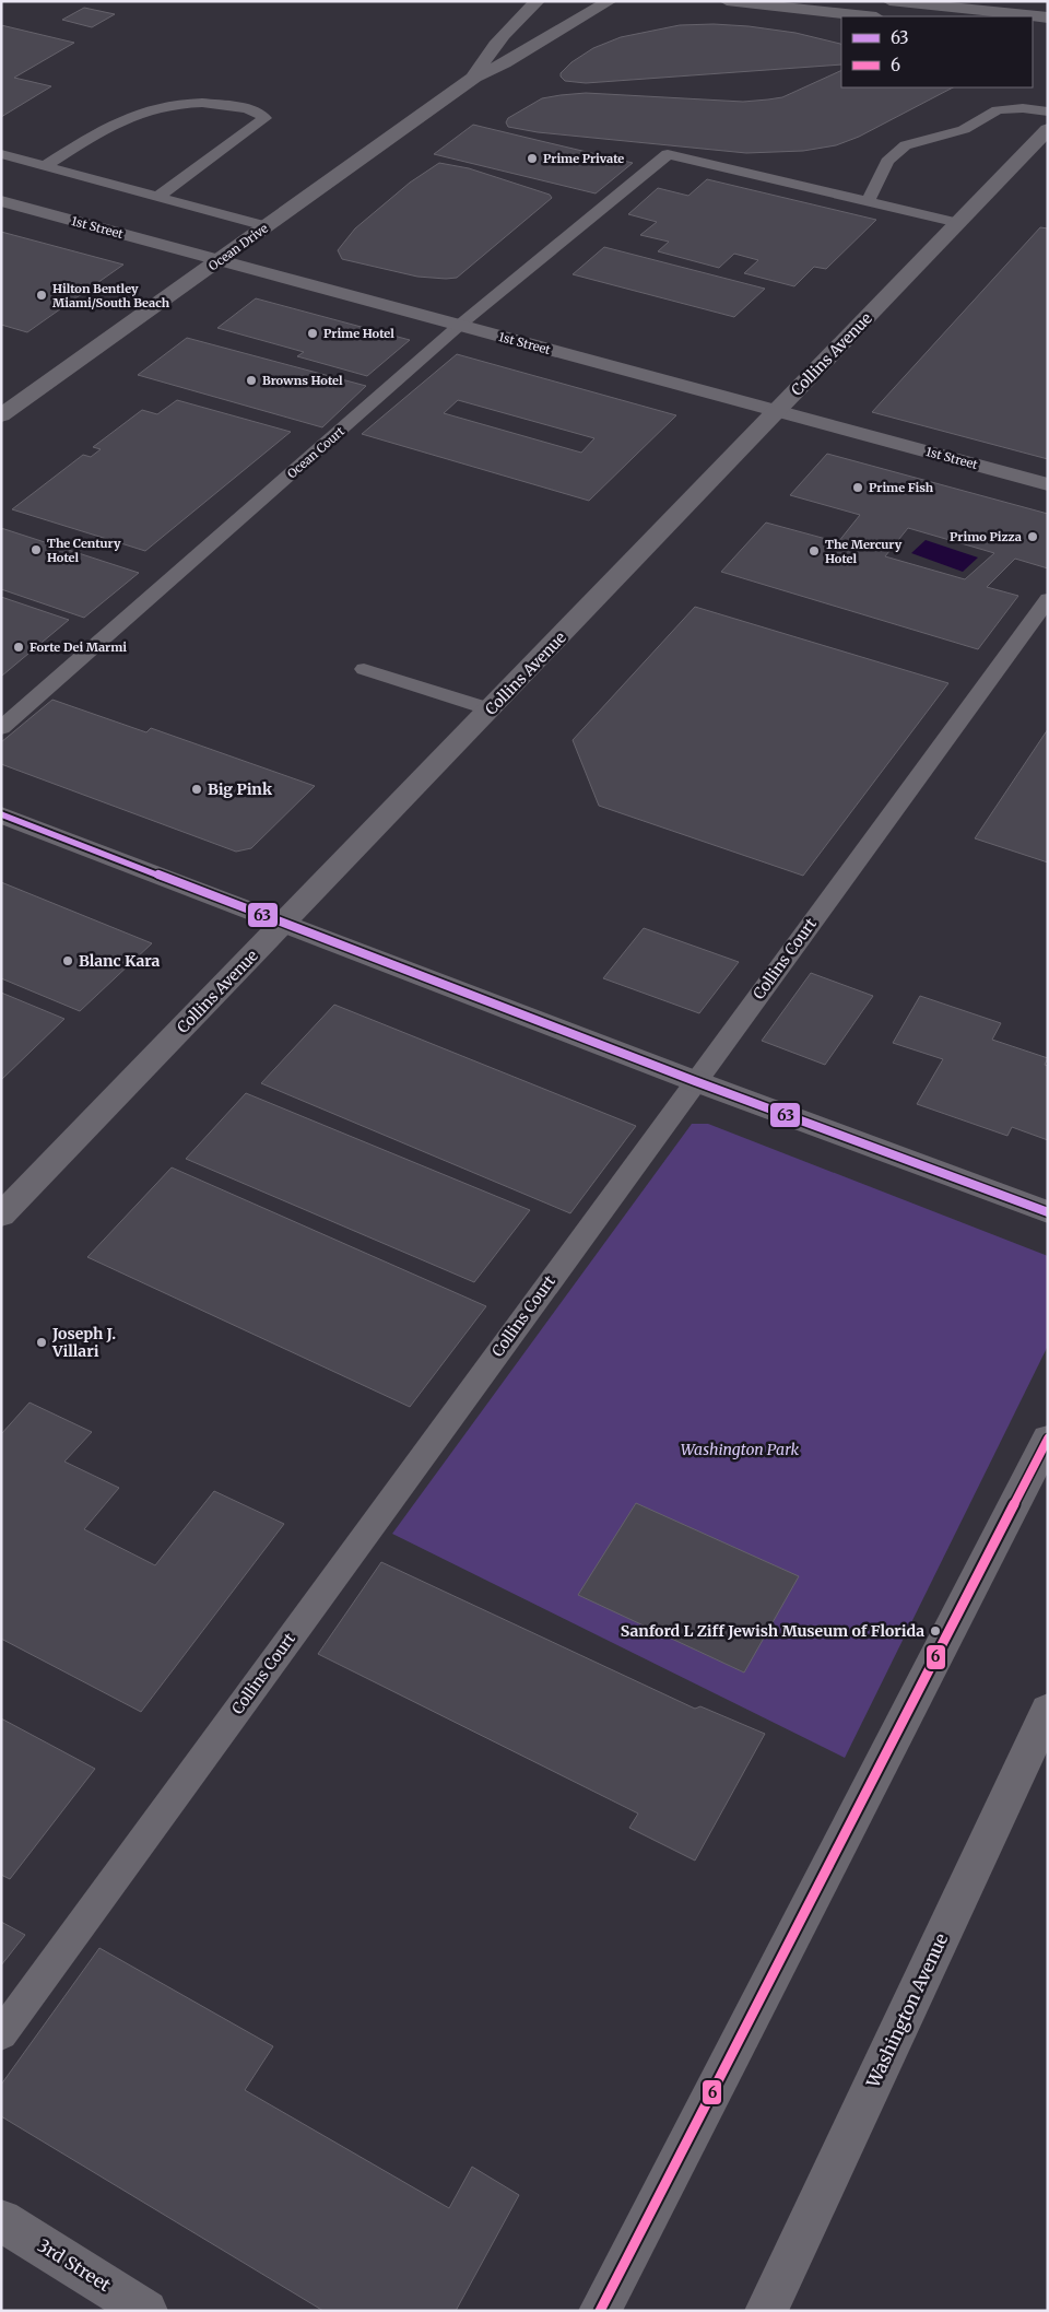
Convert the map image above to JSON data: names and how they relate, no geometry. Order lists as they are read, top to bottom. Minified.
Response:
{"streets":{"street":["1st Street","Ocean Drive","Collins Avenue","Washington Avenue","3rd Street"],"lane":["Ocean Court","Collins Court"]},"crossings":[["1st Street","Ocean Drive"],["1st Street","Collins Avenue"],["1st Street","Ocean Court"]],"parks":["Washington Park"],"places":["Prime Private","Hilton Bentley Miami/South Beach","Prime Hotel","Browns Hotel","Prime Fish","Primo Pizza","The Century Hotel","The Mercury Hotel","Forte Dei Marmi","Big Pink","Blanc Kara","Joseph J. Villari","Sanford L Ziff Jewish Museum of Florida"],"lines":["transit line 63","transit line 6"],"legend":["63","6"]}
